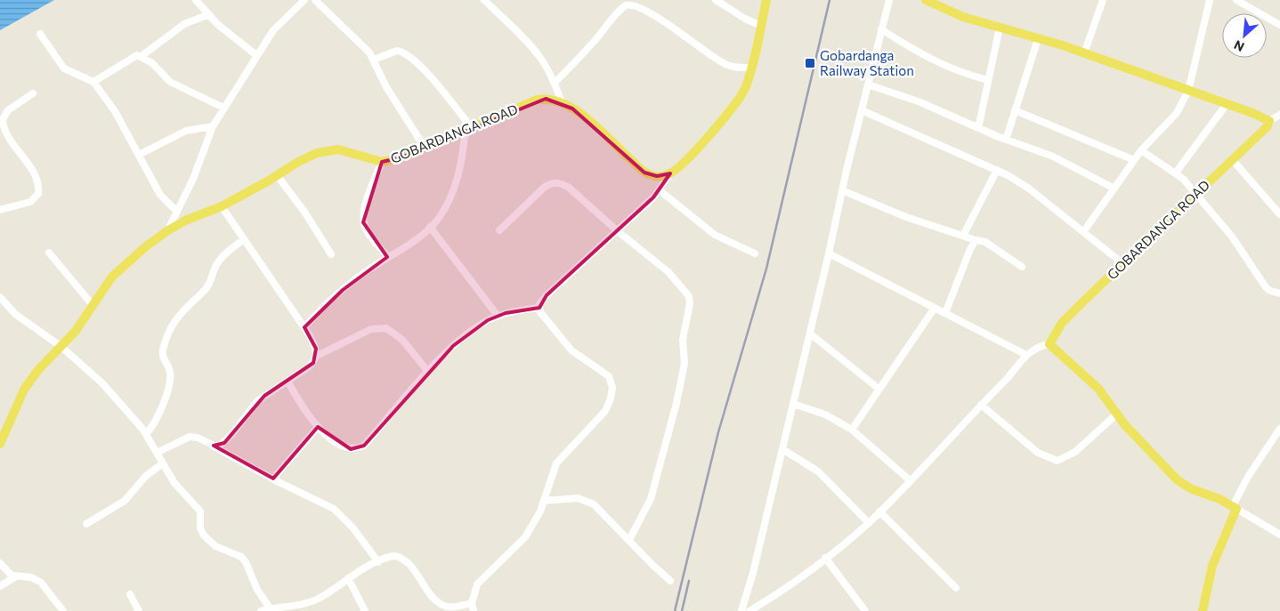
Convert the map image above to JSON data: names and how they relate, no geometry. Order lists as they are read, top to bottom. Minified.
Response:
{"streets":{"main road":["GOBARDANGA ROAD"]},"places":{"transit":["Gobardanga Railway Station"]},"north":"bottom left"}
